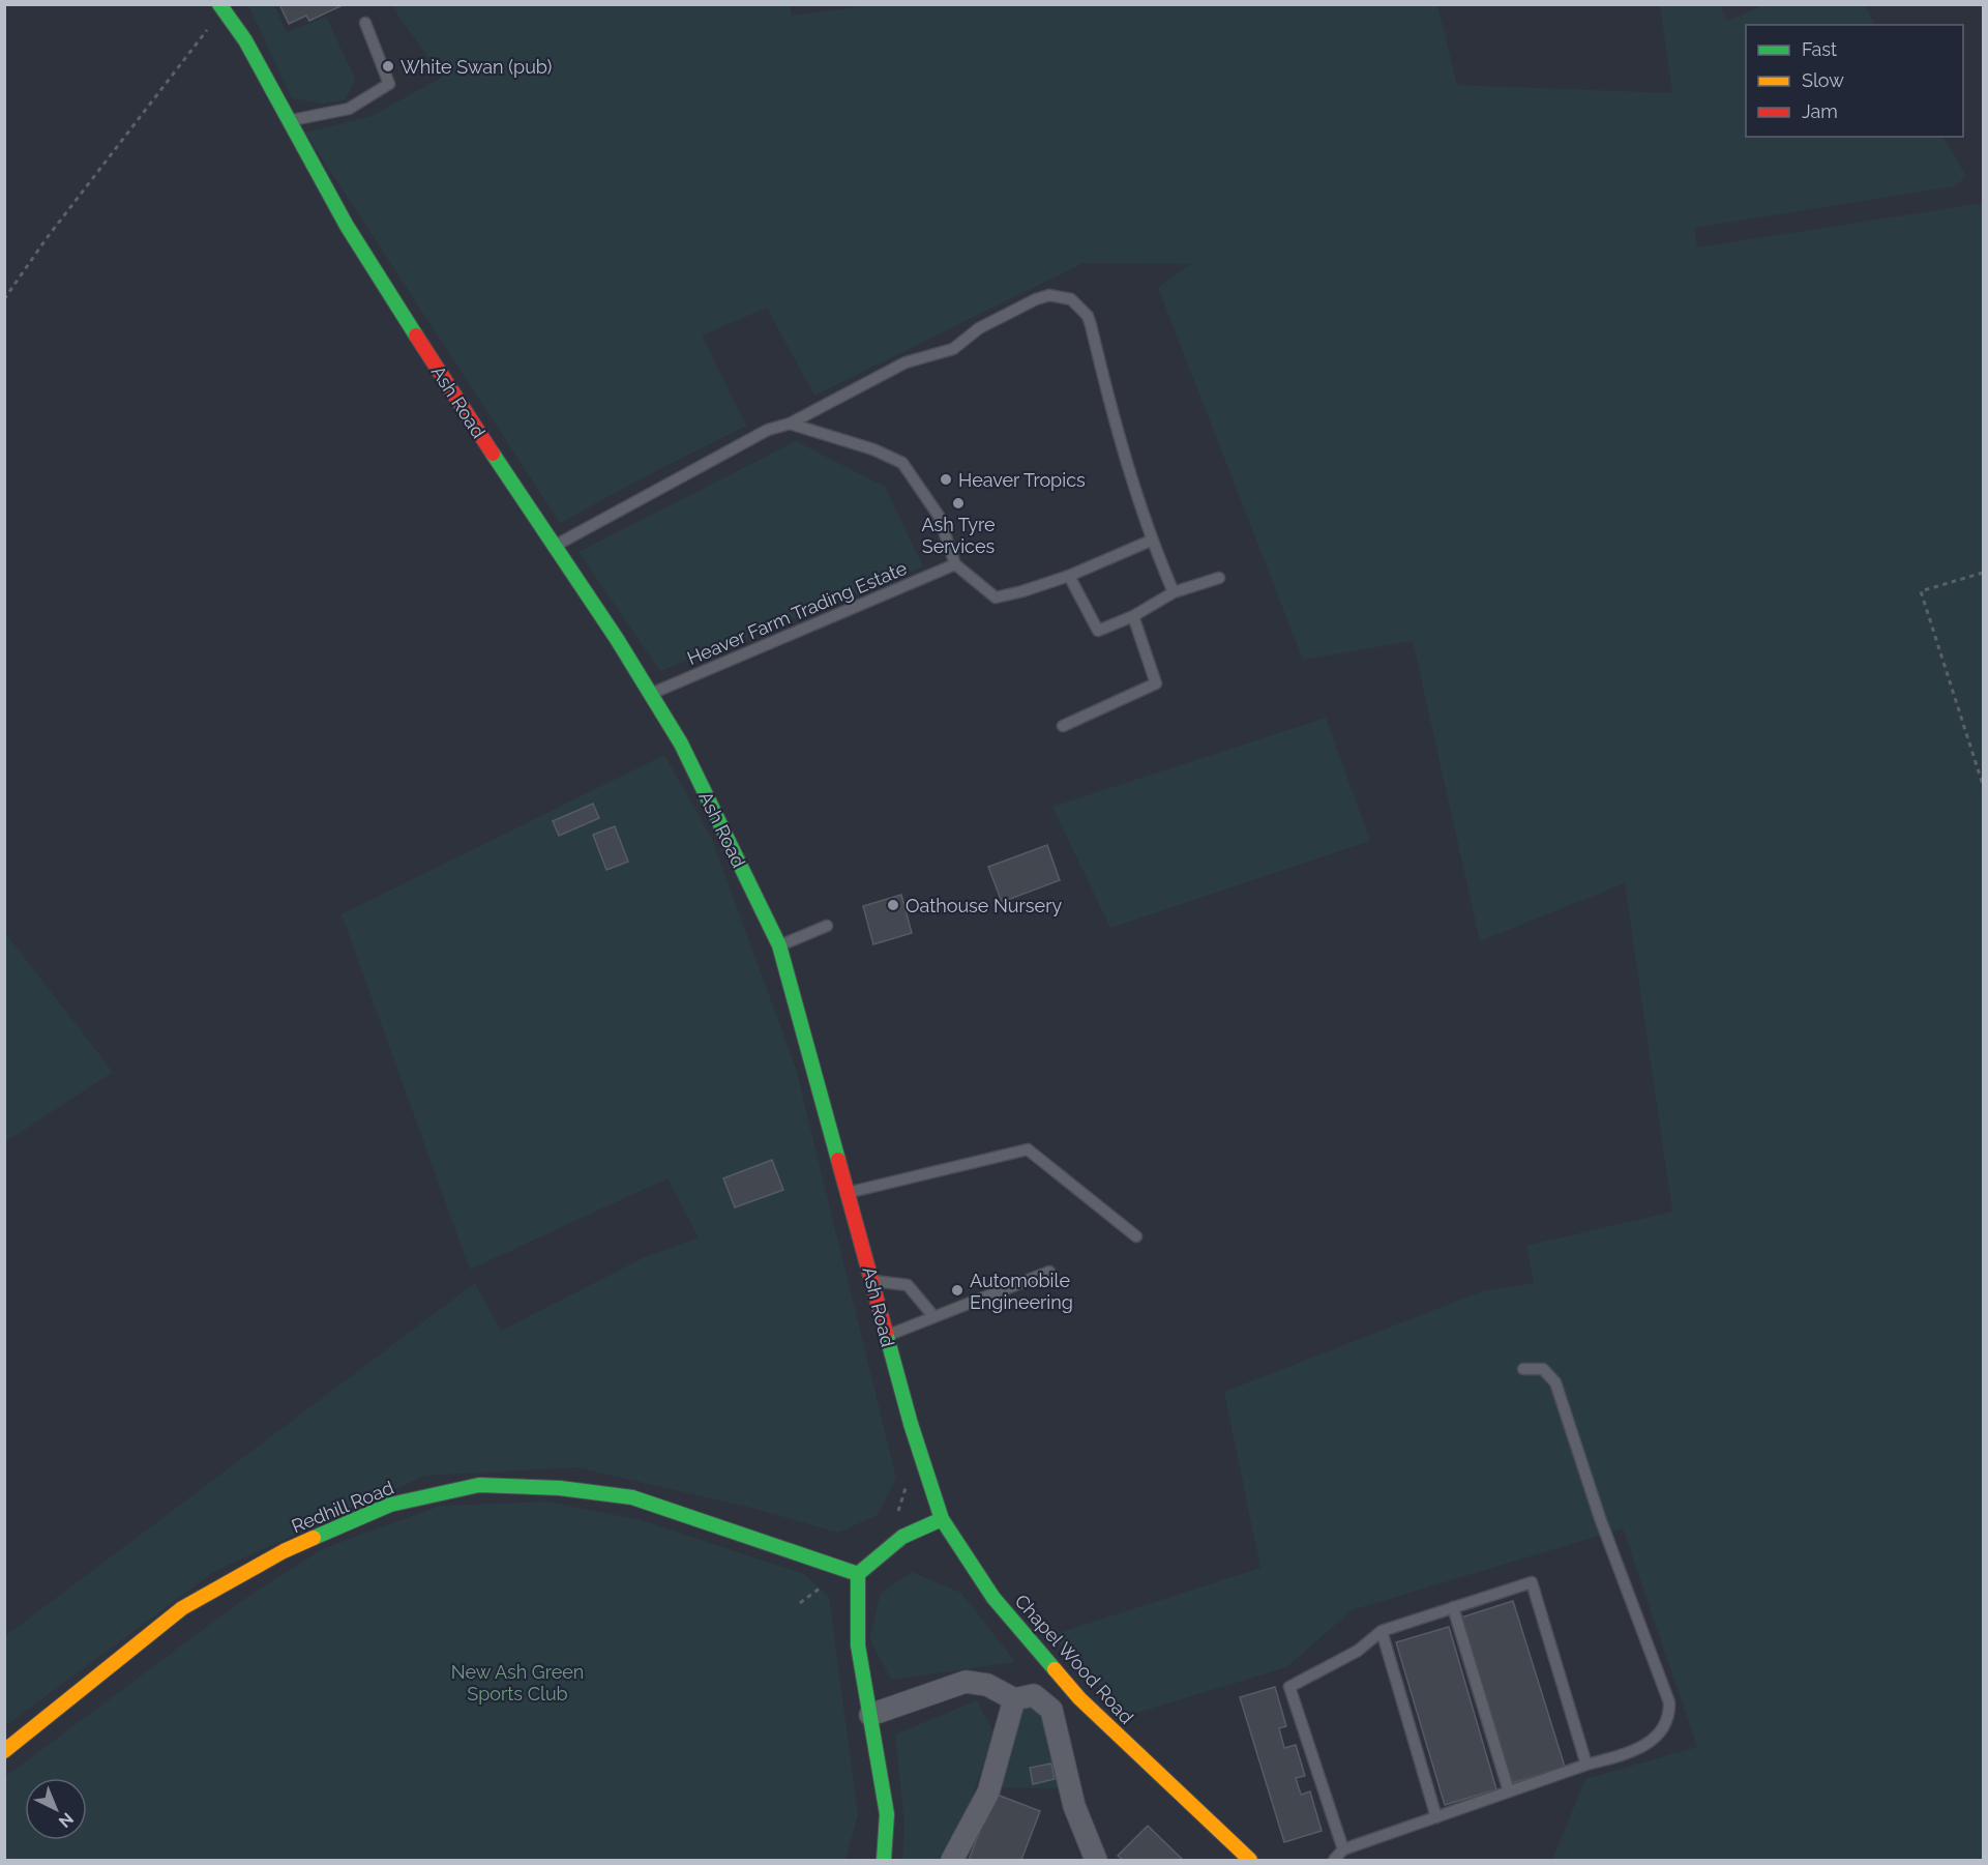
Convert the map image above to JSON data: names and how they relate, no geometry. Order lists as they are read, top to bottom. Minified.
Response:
{"streets":{"street":["Ash Road","Redhill Road","Chapel Wood Road"],"lane":["Heaver Farm Trading Estate"]},"crossings":[["Ash Road","Heaver Farm Trading Estate"],["Ash Road","Chapel Wood Road"]],"parks":["New Ash Green Sports Club"],"places":["White Swan (pub)","Heaver Tropics","Ash Tyre Services","Oathouse Nursery","Automobile Engineering"],"legend":["Fast","Slow","Jam"],"north":"bottom right"}
